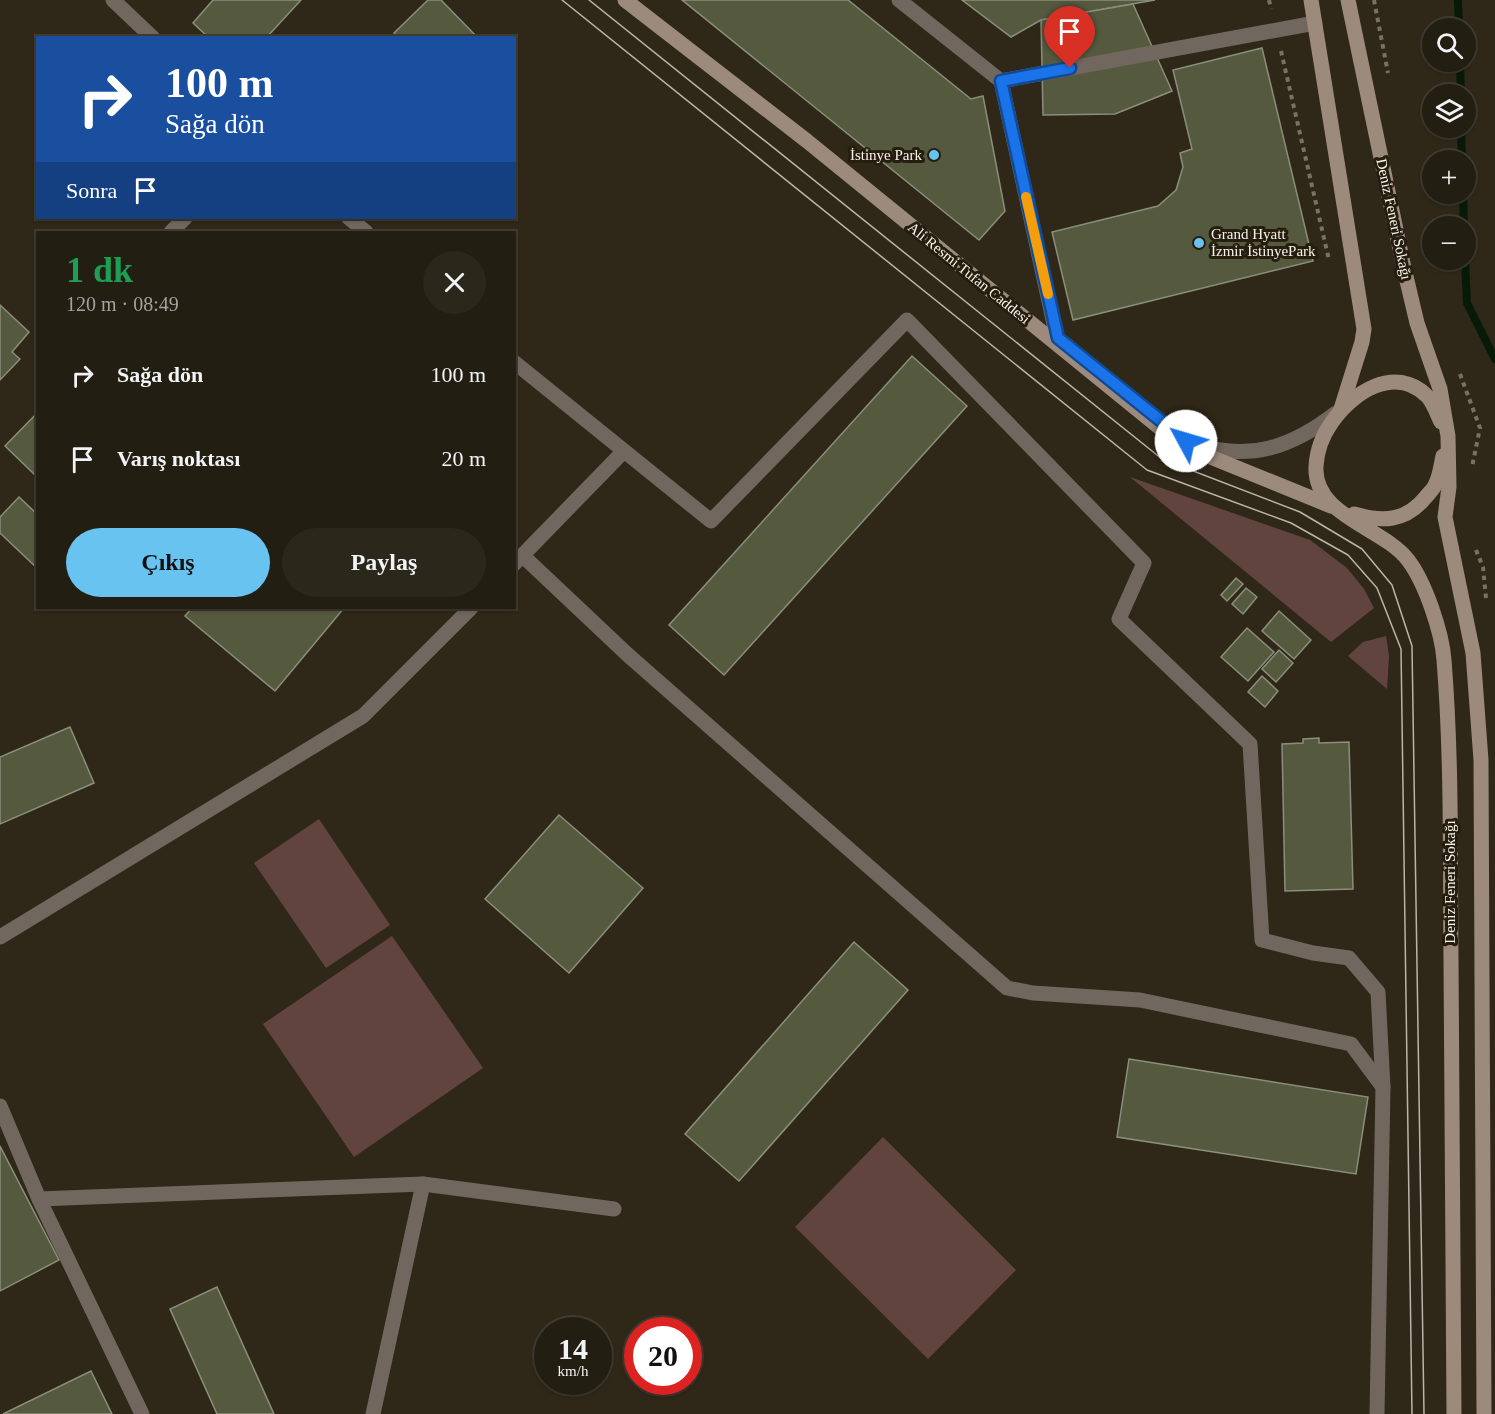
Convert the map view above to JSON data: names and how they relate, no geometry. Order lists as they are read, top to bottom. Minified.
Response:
{"streets":{"main road":["Deniz Feneri Sokağı","Ali Resmi Tufan Caddesi"]},"crossings":[["Deniz Feneri Sokağı","Ali Resmi Tufan Caddesi"]],"places":["İstinye Park","Grand Hyatt İzmir İstinyePark"],"page":{"map_buttons":["+","−"],"turn":["100 m","Sağa dön"],"then":"Sonra","heading":["1 dk","120 m · 08:49"],"list":[{"name":"Sağa dön","value":"100 m"},{"name":"Varış noktası","value":"20 m"}],"buttons":["Çıkış","Paylaş"],"speed":"14 km/h","limit":"20"}}
